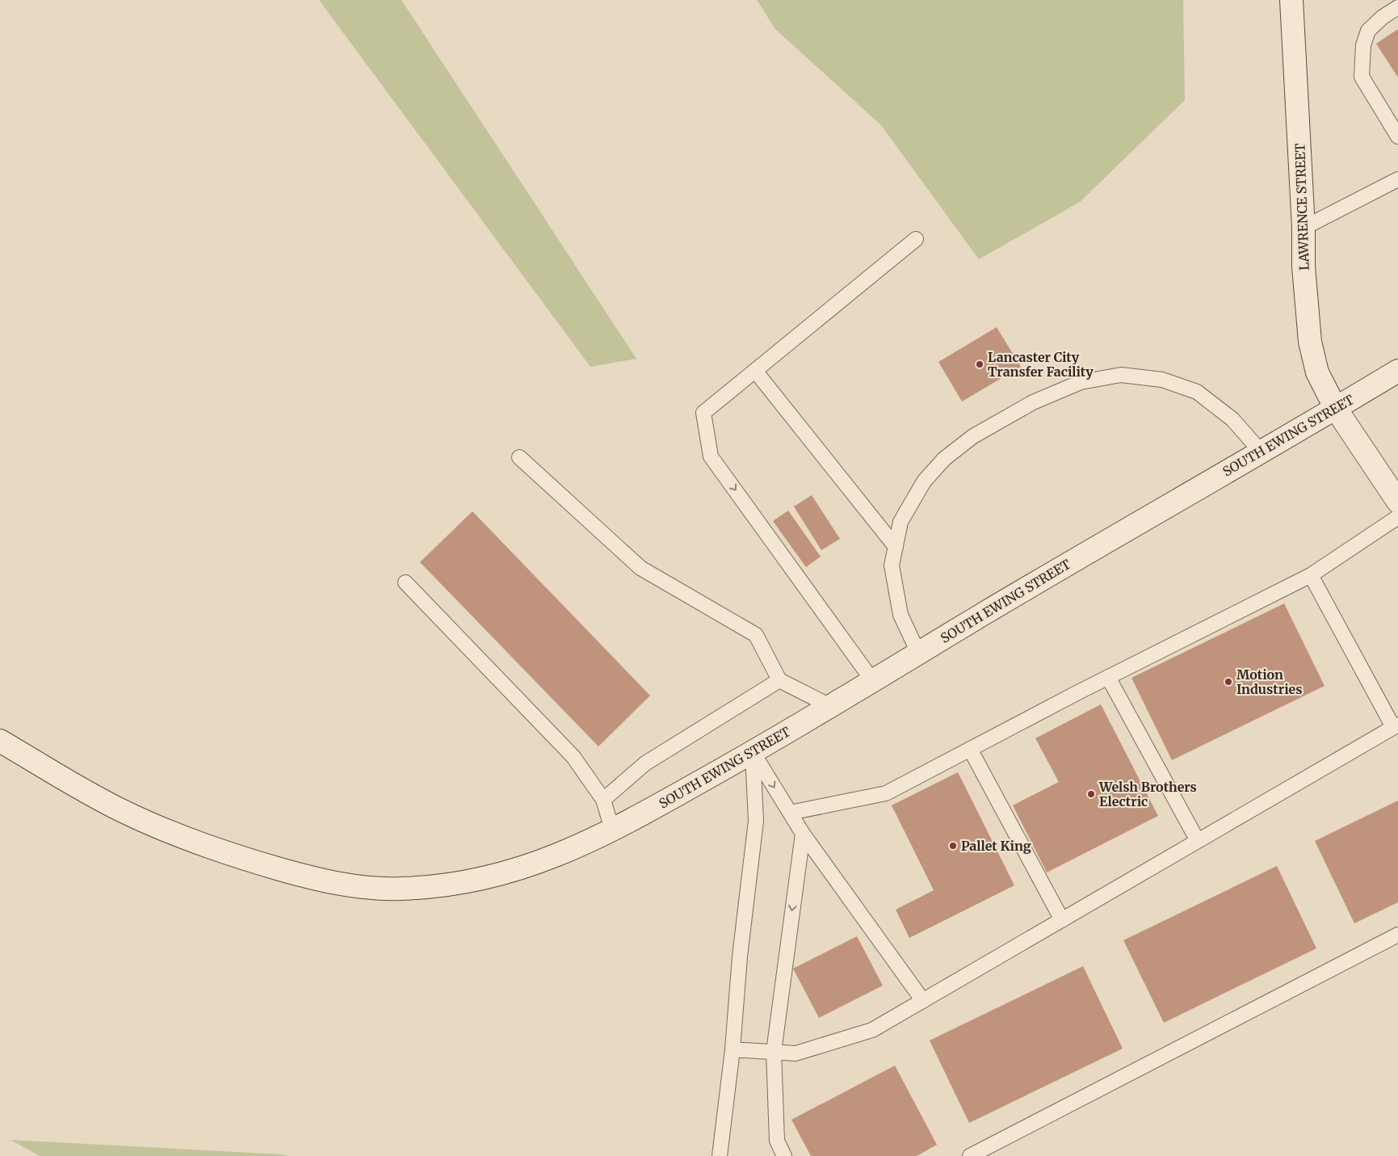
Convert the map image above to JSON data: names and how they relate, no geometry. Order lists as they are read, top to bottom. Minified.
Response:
{"streets":{"street":["LAWRENCE STREET","SOUTH EWING STREET"]},"crossings":[["LAWRENCE STREET","SOUTH EWING STREET"]],"places":["Lancaster City Transfer Facility","Motion Industries","Welsh Brothers Electric","Pallet King"]}
